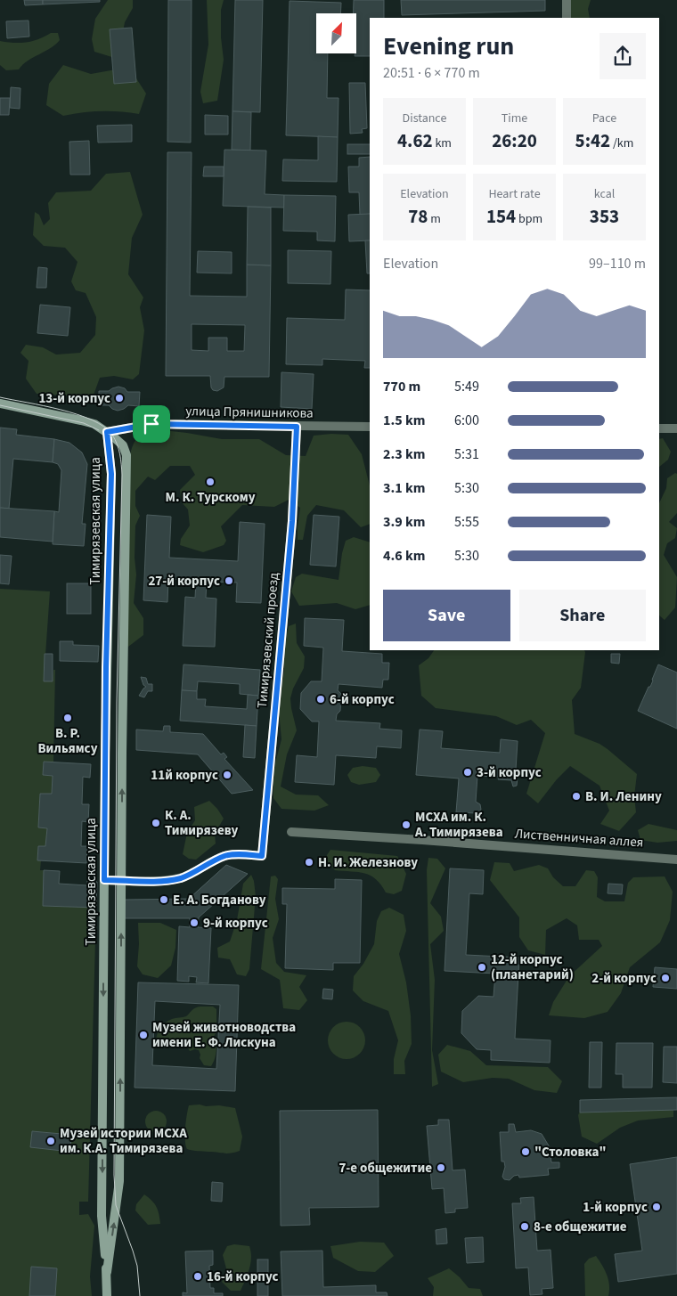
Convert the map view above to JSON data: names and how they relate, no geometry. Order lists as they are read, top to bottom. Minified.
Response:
{"streets":{"main road":["Тимирязевская улица"],"street":["улица Прянишникова","Тимирязевский проезд","Лиственничная аллея"]},"crossings":[["улица Прянишникова","Тимирязевская улица"],["улица Прянишникова","Тимирязевский проезд"],["Тимирязевская улица","Тимирязевский проезд"]],"places":["13-й корпус","М. К. Турскому","27-й корпус","6-й корпус","В. Р. Вильямсу","3-й корпус","11й корпус","В. И. Ленину","К. А. Тимирязеву","МСХА им. К. А. Тимирязева","Н. И. Железнову","Е. А. Богданову","9-й корпус","12-й корпус (планетарий)","2-й корпус","Музей животноводства имени Е. Ф. Лискуна","Музей истории МСХА им. К.А. Тимирязева","\"Столовка\"","7-е общежитие","1-й корпус","8-е общежитие","16-й корпус"],"north":"top right","page":{"heading":["Evening run","20:51 · 6 × 770 m"],"stats":[["Distance","4.62 km"],["Time","26:20"],["Pace","5:42 /km"],["Elevation","78 m"],["Heart rate","154 bpm"],["kcal","353"]],"chart":["Elevation","99–110 m"],"list":[{"name":"770 m","note":"5:49"},{"name":"1.5 km","note":"6:00"},{"name":"2.3 km","note":"5:31"},{"name":"3.1 km","note":"5:30"},{"name":"3.9 km","note":"5:55"},{"name":"4.6 km","note":"5:30"}],"buttons":["Save","Share"]}}
